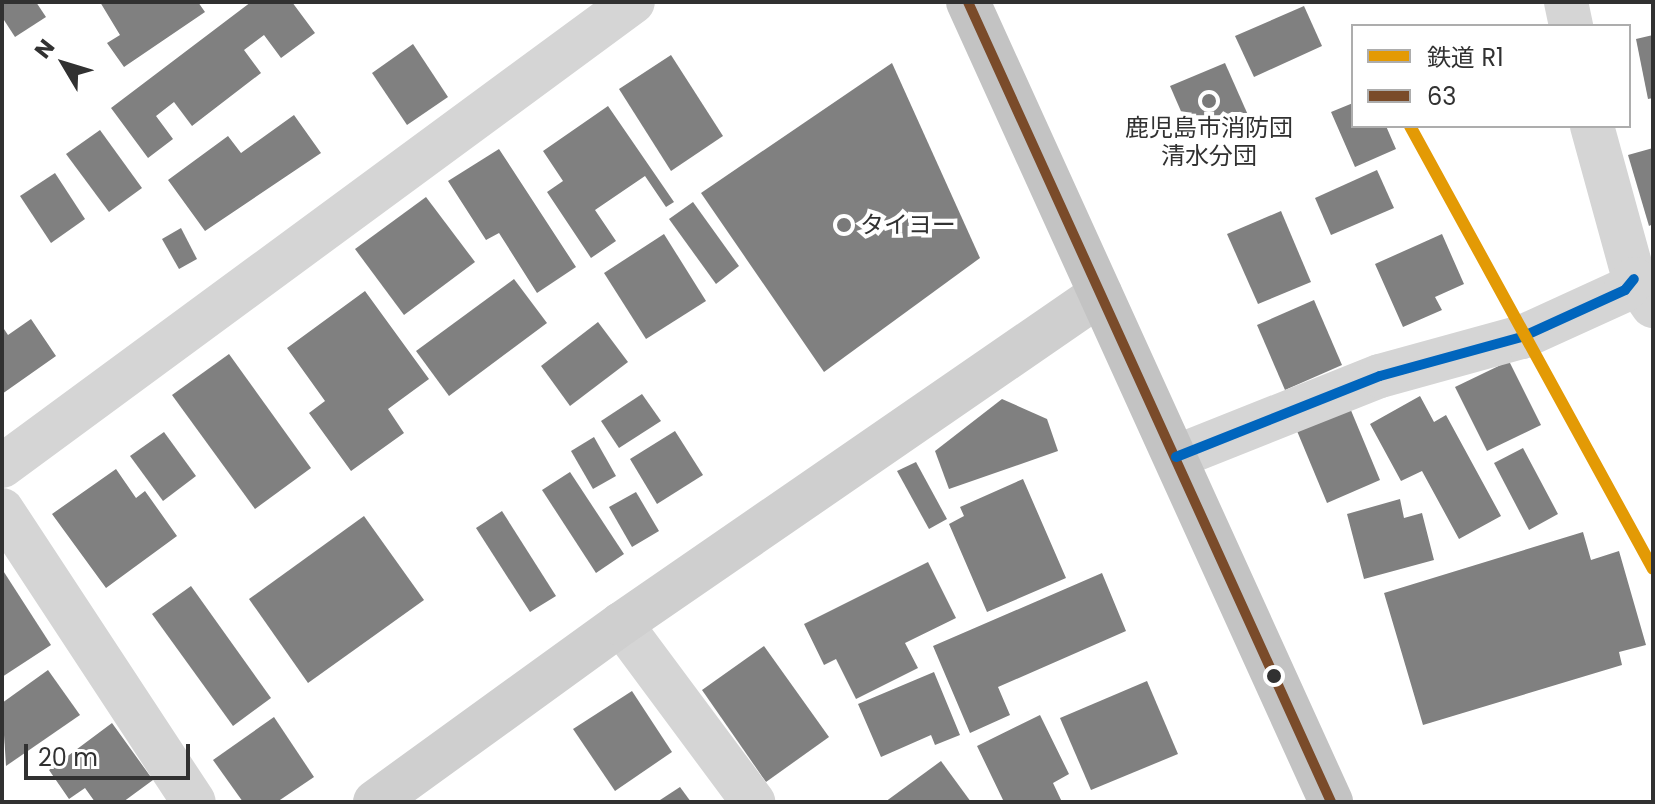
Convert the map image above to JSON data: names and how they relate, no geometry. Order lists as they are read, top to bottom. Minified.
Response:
{"places":["鹿児島市消防団 清水分団","タイヨー"],"lines":["transit line 63","rail line R1"],"legend":["鉄道 R1","63"],"scale_bar":"20 m","north":"top left"}
